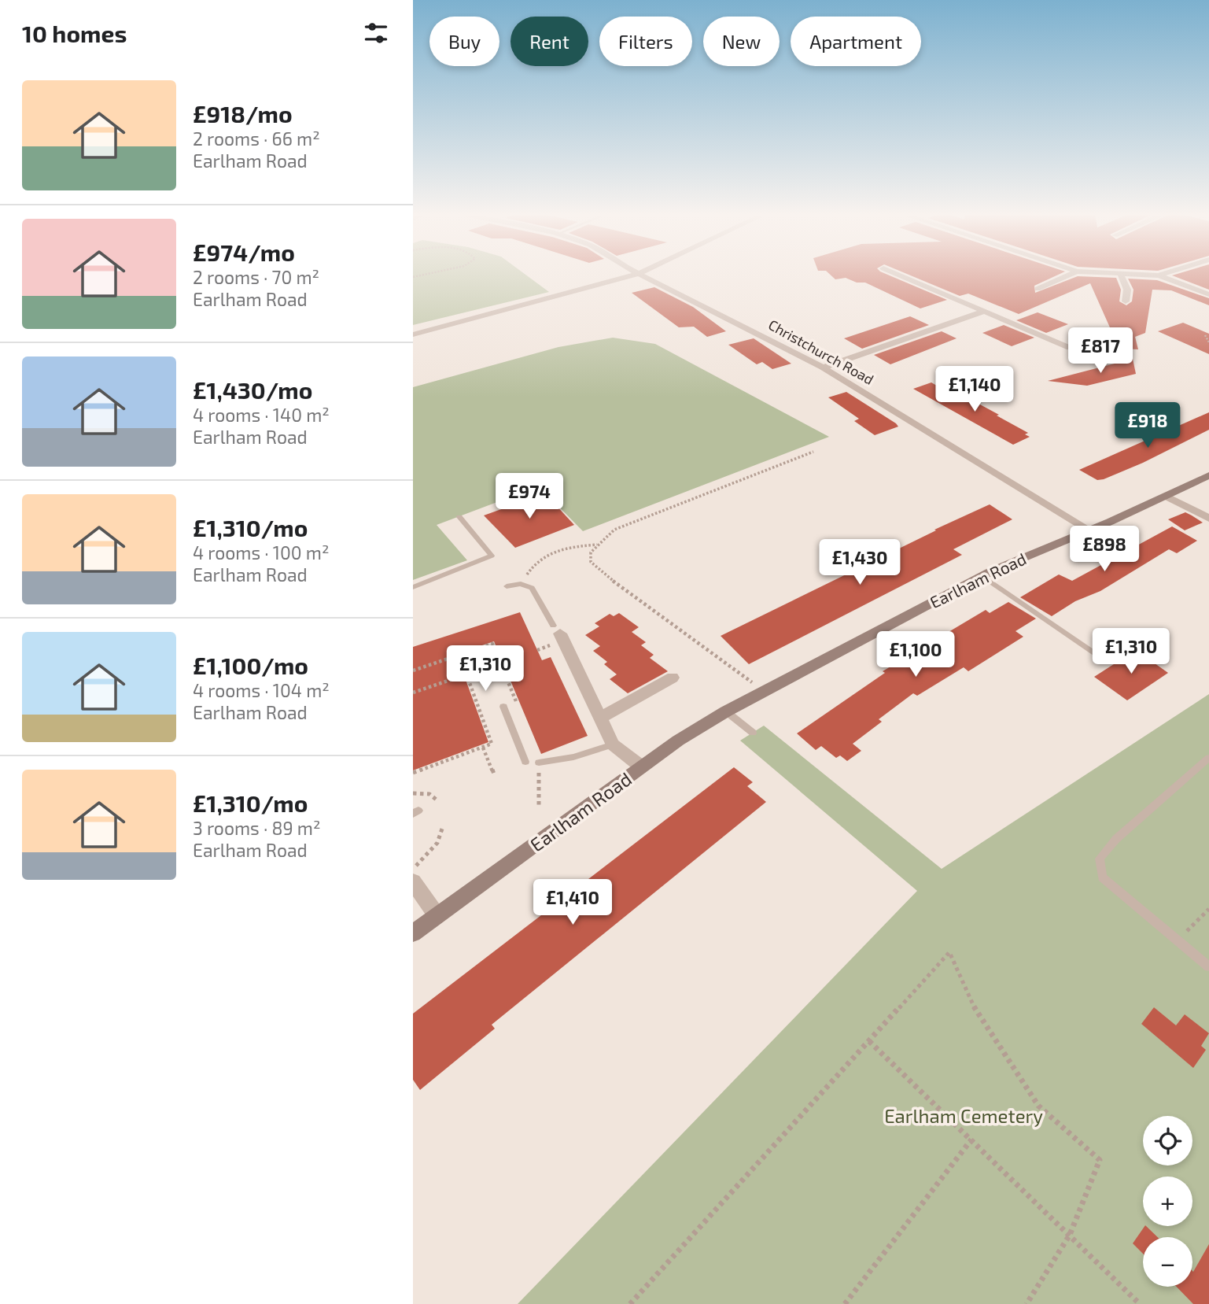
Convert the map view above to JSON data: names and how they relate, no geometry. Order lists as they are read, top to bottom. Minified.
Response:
{"streets":{"main road":["Earlham Road"],"street":["Christchurch Road"]},"crossings":[["Christchurch Road","Earlham Road"]],"parks":["Earlham Cemetery"],"page":{"heading":"10 homes","chip":["Buy","Rent","Filters","New","Apartment"],"list":[{"name":"£918/mo","note":"2 rooms · 66 m² · Earlham Road"},{"name":"£974/mo","note":"2 rooms · 70 m² · Earlham Road"},{"name":"£1,430/mo","note":"4 rooms · 140 m² · Earlham Road"},{"name":"£1,310/mo","note":"4 rooms · 100 m² · Earlham Road"},{"name":"£1,100/mo","note":"4 rooms · 104 m² · Earlham Road"},{"name":"£1,310/mo","note":"3 rooms · 89 m² · Earlham Road"}],"price":["£817","£1,140","£918","£974","£898","£1,430","£1,310","£1,100","£1,310","£1,410"],"map_buttons":["+","−"]}}
